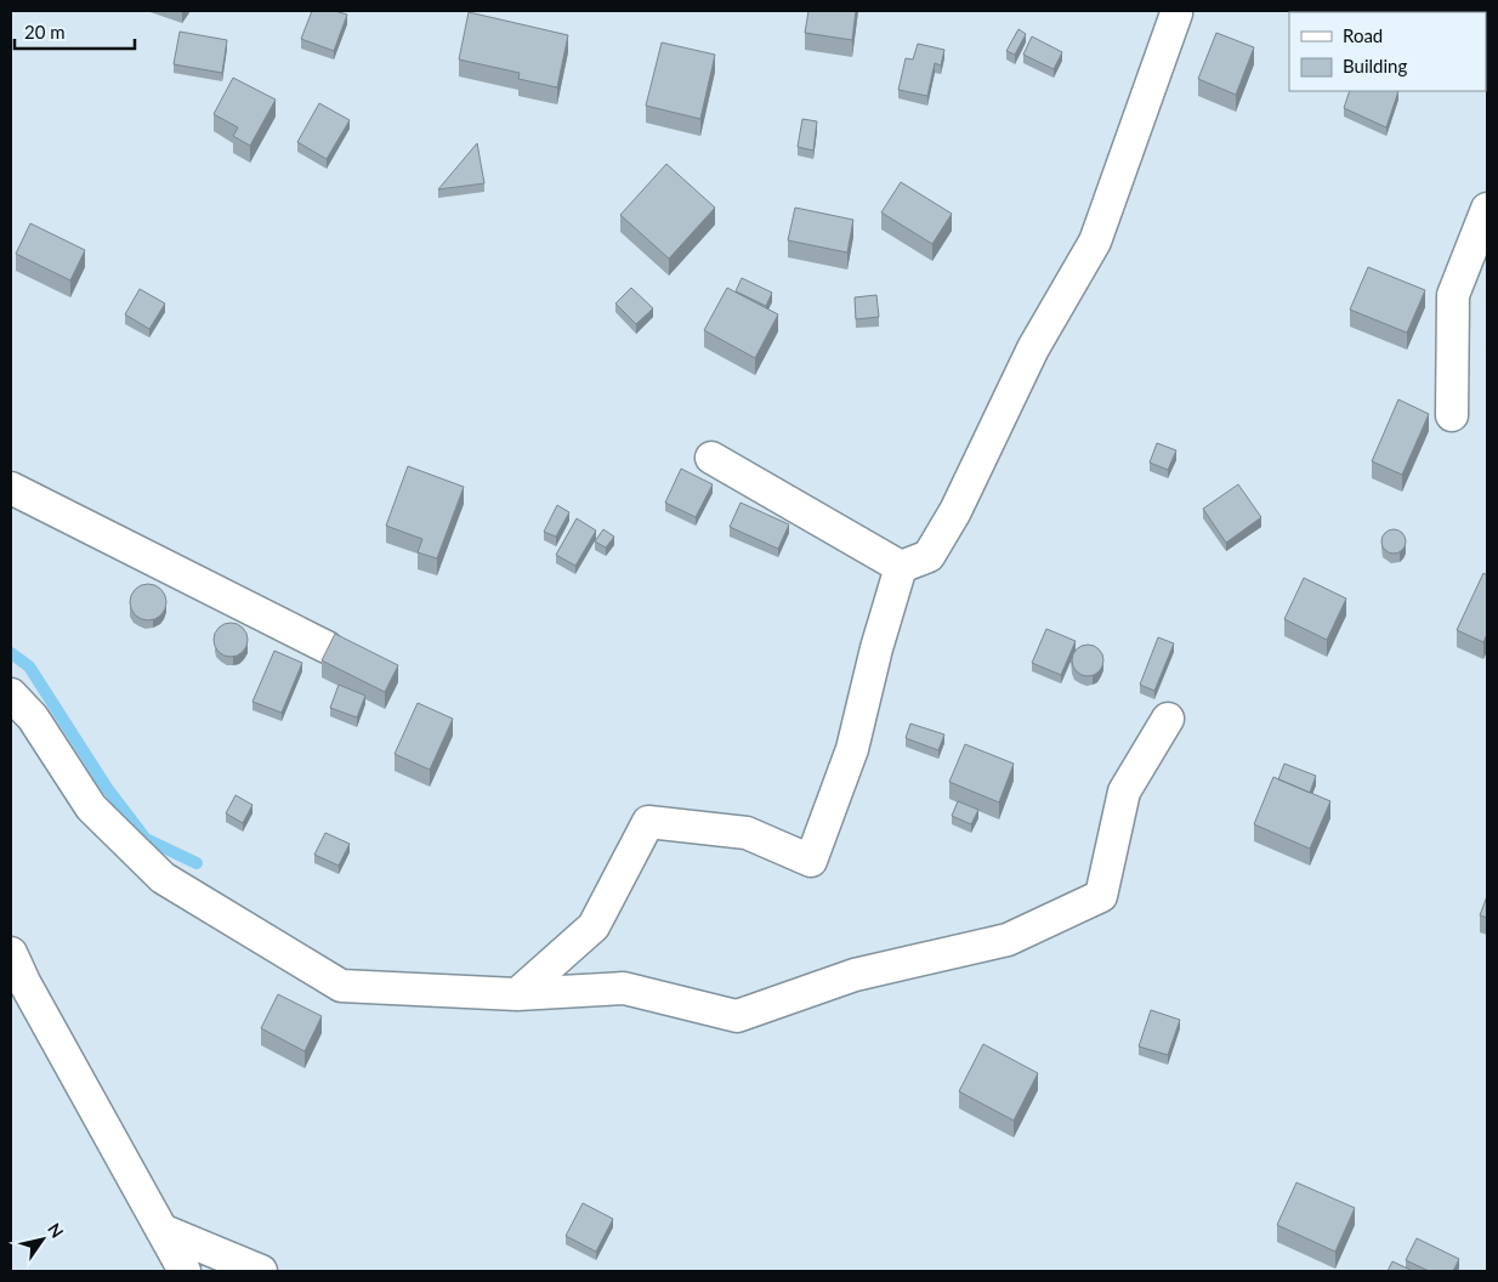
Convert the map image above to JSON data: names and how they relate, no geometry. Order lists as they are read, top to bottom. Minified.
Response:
{"legend":["Road","Building"],"scale_bar":"20 m","north":"top right"}
